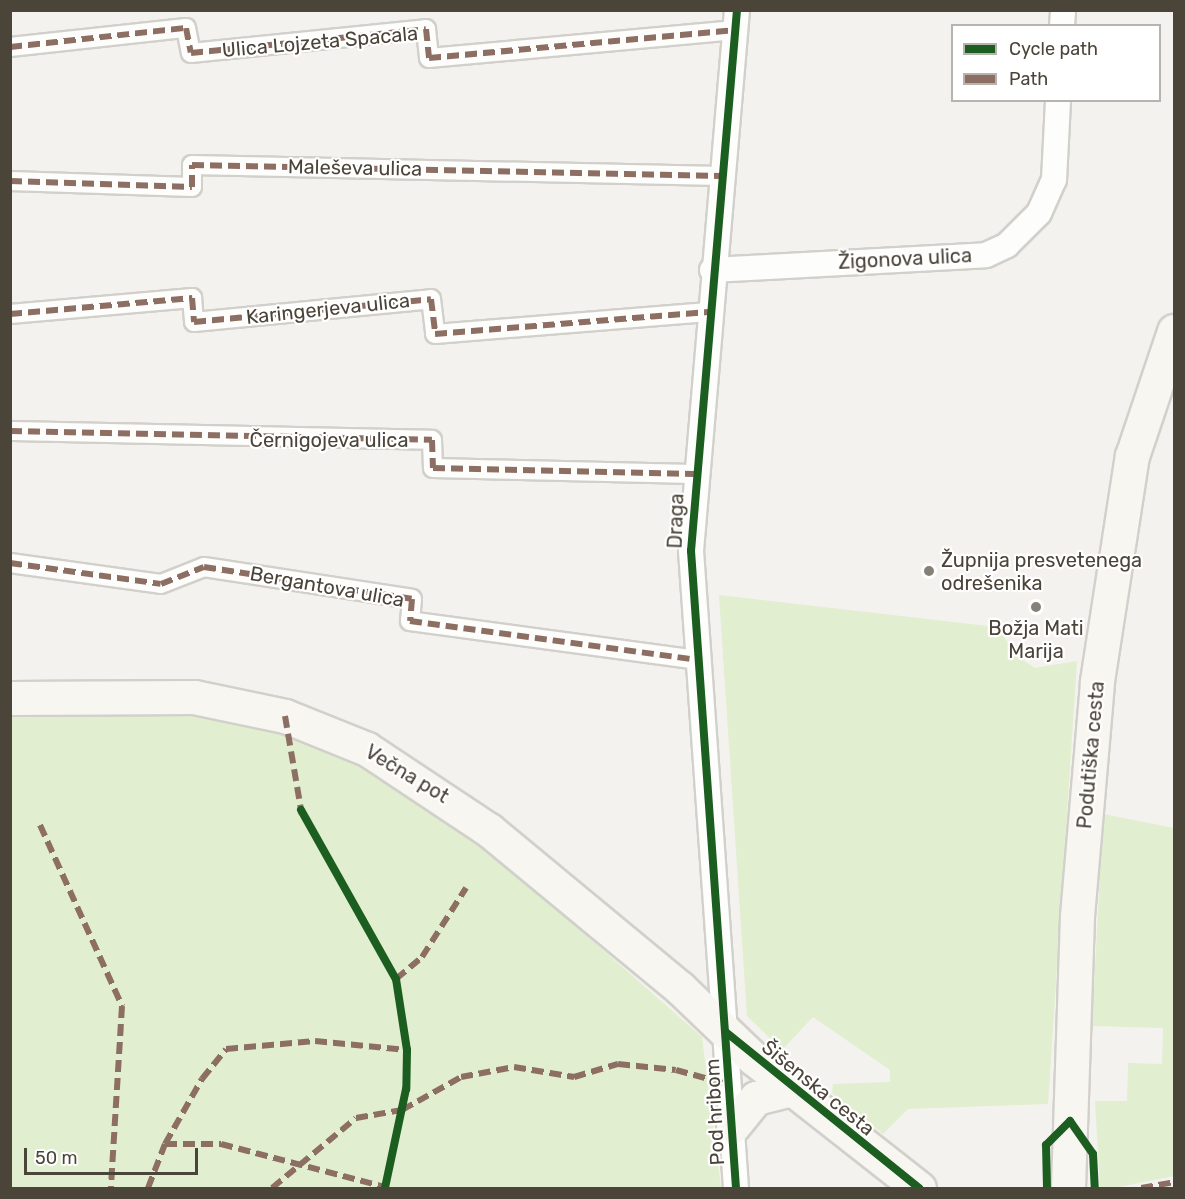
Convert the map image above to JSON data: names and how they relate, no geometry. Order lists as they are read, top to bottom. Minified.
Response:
{"streets":{"main road":["Podutiška cesta","Večna pot","Šišenska cesta"],"street":["Ulica Lojzeta Spacala","Maleševa ulica","Žigonova ulica","Karingerjeva ulica","Černigojeva ulica","Draga","Bergantova ulica","Pod hribom"]},"crossings":[["Ulica Lojzeta Spacala","Draga"],["Maleševa ulica","Draga"],["Žigonova ulica","Draga"],["Karingerjeva ulica","Draga"],["Černigojeva ulica","Draga"],["Draga","Bergantova ulica"],["Draga","Večna pot"],["Draga","Šišenska cesta"],["Draga","Pod hribom"],["Večna pot","Šišenska cesta"],["Večna pot","Pod hribom"],["Šišenska cesta","Pod hribom"]],"places":["Župnija presvetenega odrešenika","Božja Mati Marija"],"legend":["Cycle path","Path"],"scale_bar":"50 m"}
